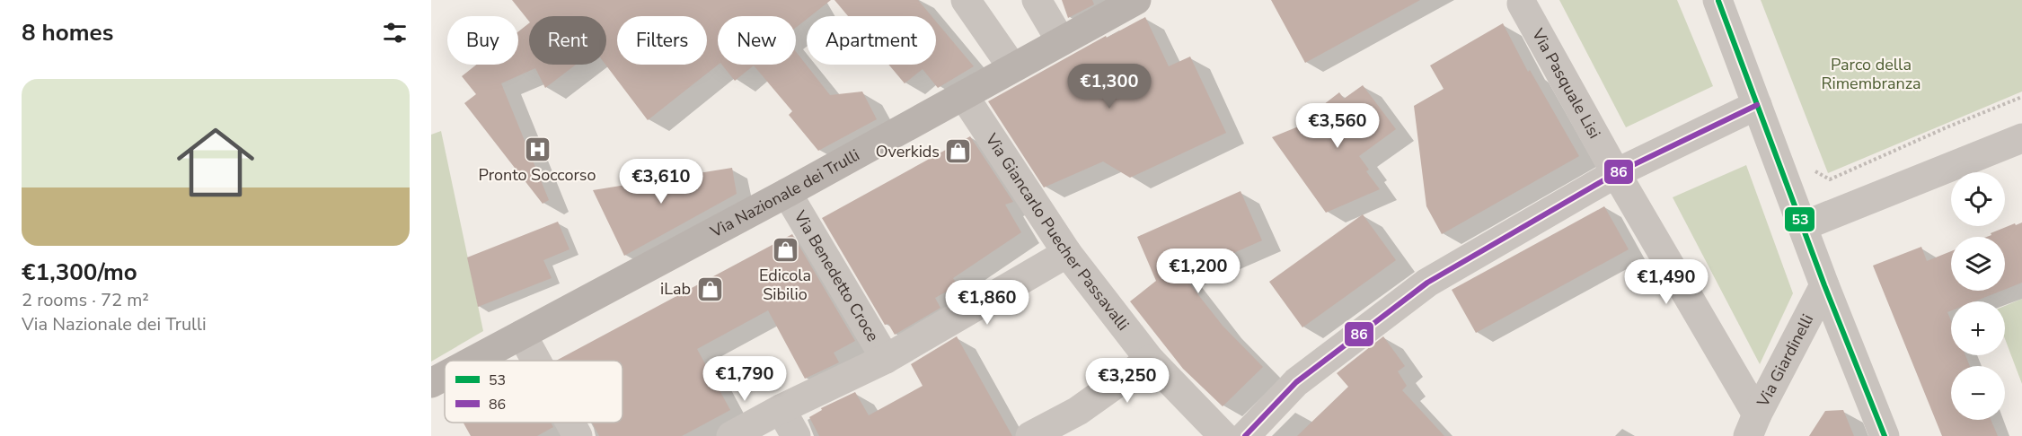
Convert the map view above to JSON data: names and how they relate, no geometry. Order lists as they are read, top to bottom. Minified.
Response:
{"streets":{"street":["Via Pasquale Lisi","Via Nazionale dei Trulli","Via Giancarlo Puecher Passavalli","Via Benedetto Croce","Via Giardinelli"]},"crossings":[["Via Pasquale Lisi","Via Giardinelli"],["Via Nazionale dei Trulli","Via Giancarlo Puecher Passavalli"],["Via Nazionale dei Trulli","Via Benedetto Croce"]],"parks":["Parco della Rimembranza"],"places":{"hospital":["Pronto Soccorso"],"shop":["Overkids","Edicola Sibilio","iLab"]},"lines":["transit line 53","transit line 86"],"legend":["53","86"],"page":{"heading":"8 homes","chip":["Buy","Rent","Filters","New","Apartment"],"price":["€1,300","€3,560","€3,610","€1,200","€1,490","€1,860","€1,790","€3,250"],"list":[{"name":"€1,300/mo","note":"2 rooms · 72 m² · Via Nazionale dei Trulli"}],"map_buttons":["+","−"]}}
